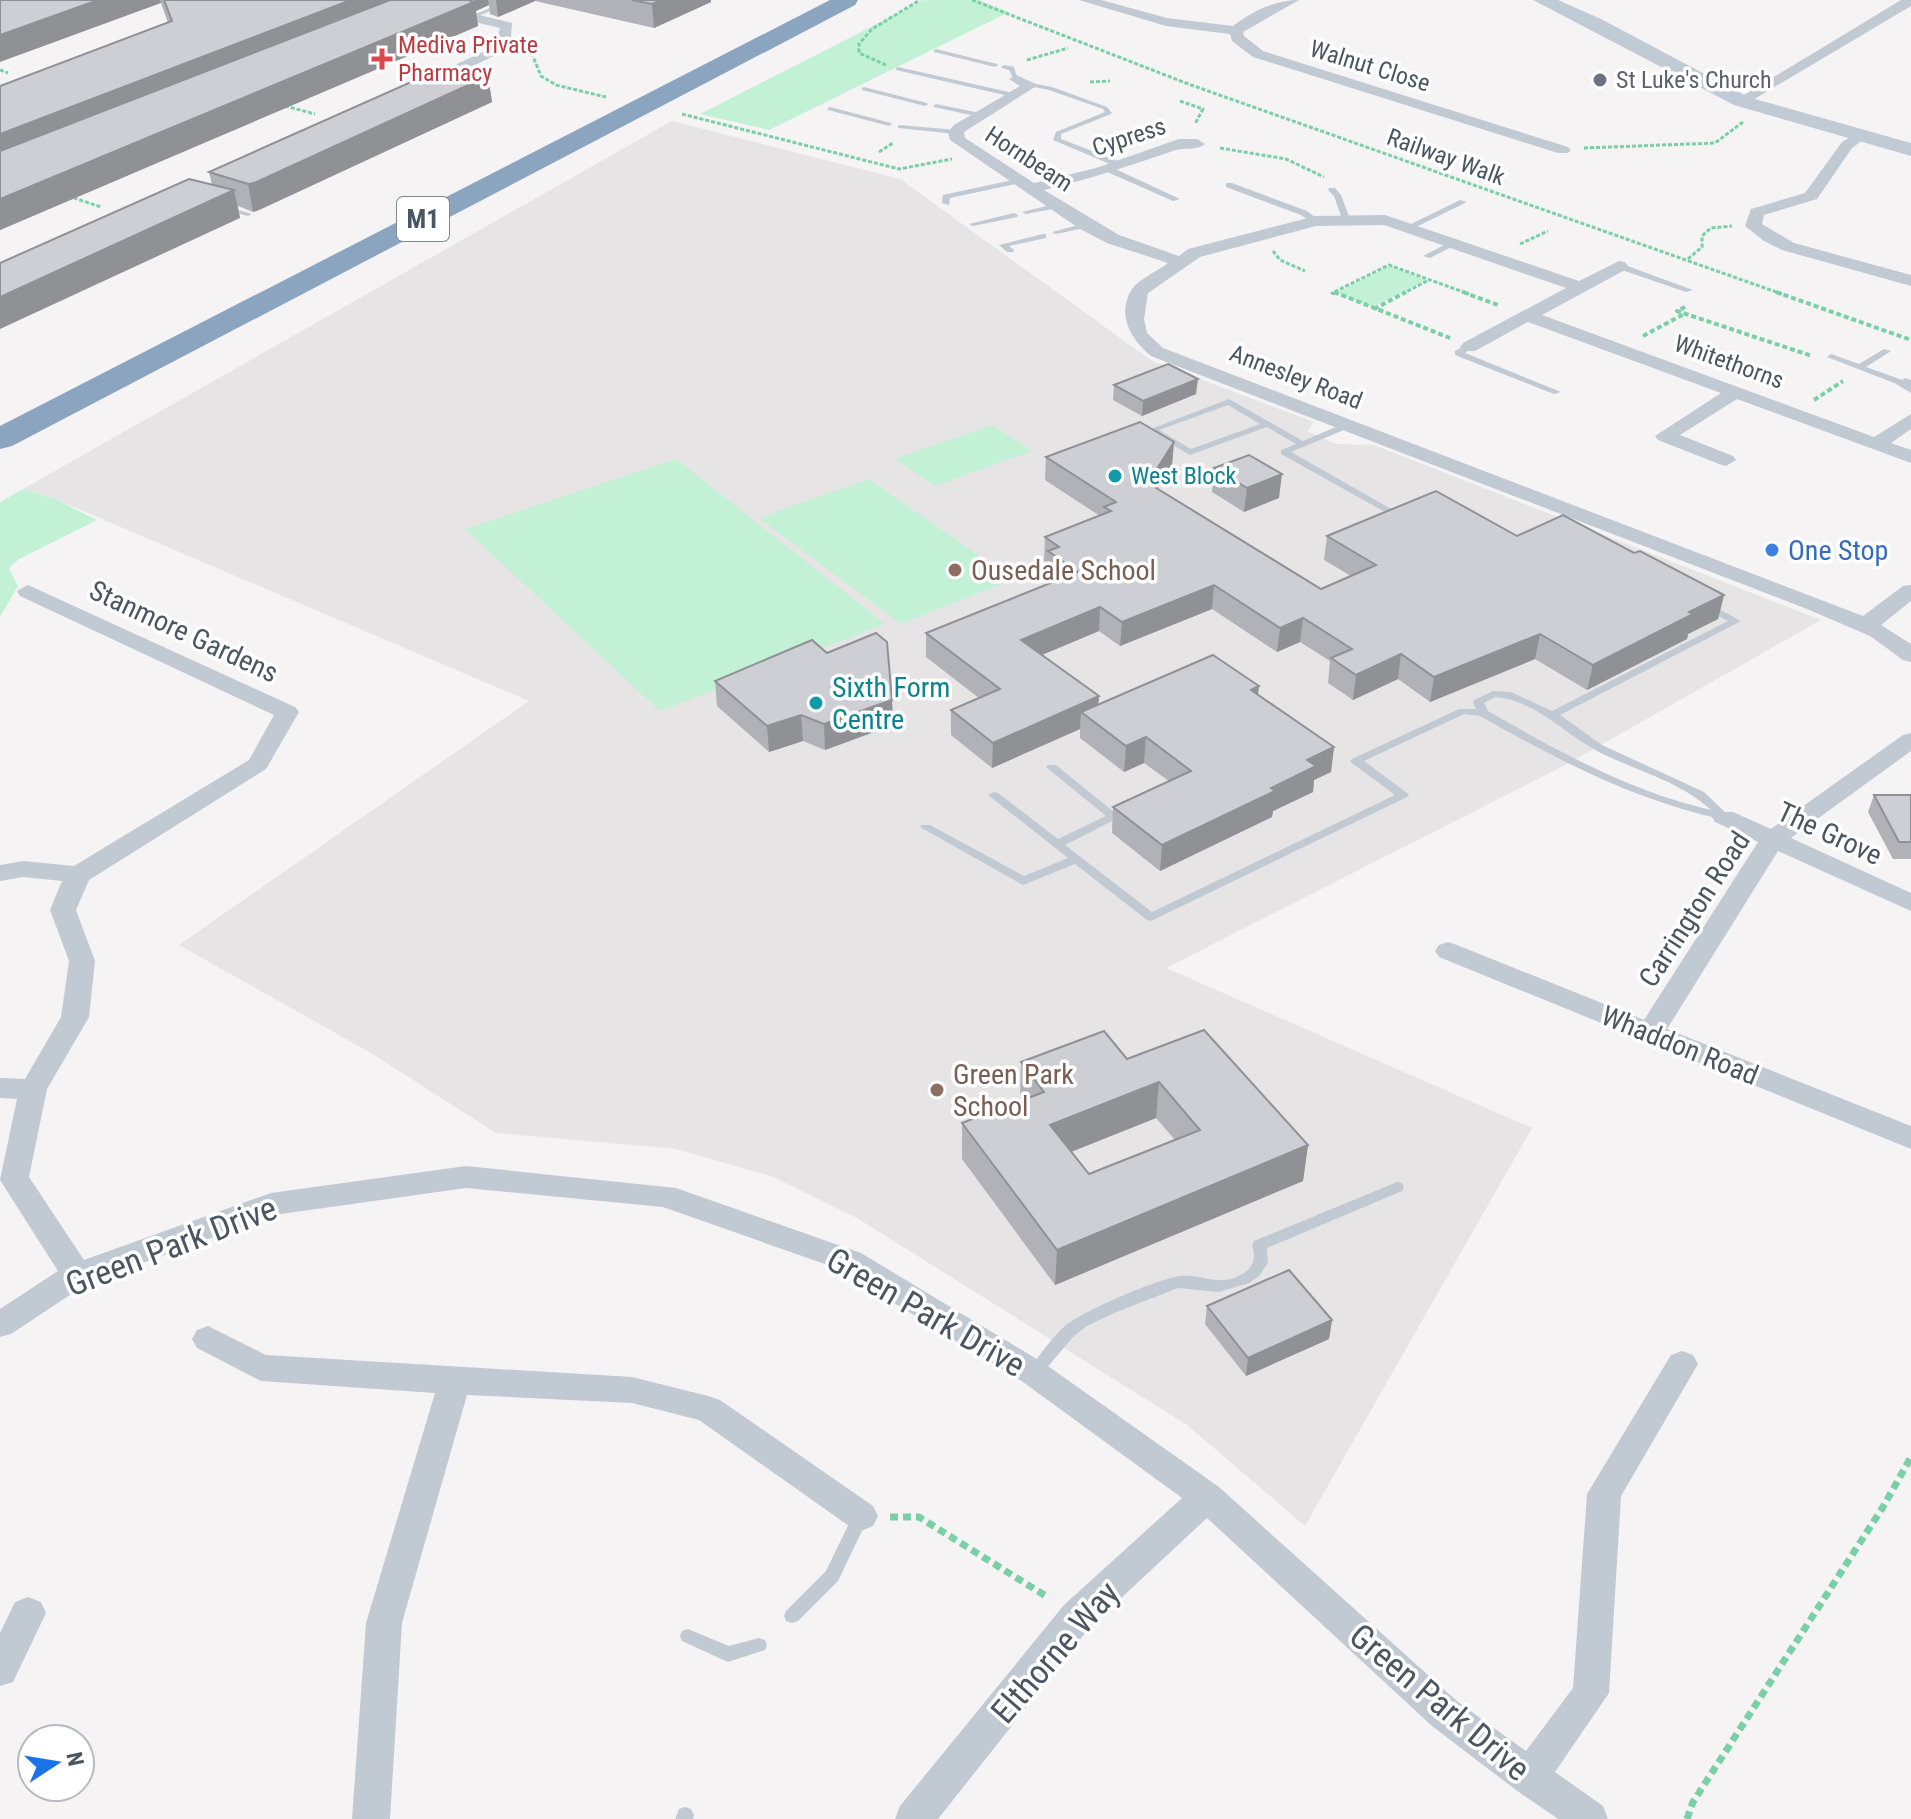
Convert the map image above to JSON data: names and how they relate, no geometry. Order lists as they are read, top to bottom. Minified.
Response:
{"streets":{"highway":["M1"],"street":["Walnut Close","Cypress","Hornbeam","Whitethorns","Annesley Road","Stanmore Gardens","The Grove","Carrington Road","Whaddon Road","Green Park Drive","Elthorne Way"],"path":["Railway Walk"]},"crossings":[["Cypress","Hornbeam"],["Hornbeam","Annesley Road"],["The Grove","Carrington Road"],["Carrington Road","Whaddon Road"],["Green Park Drive","Elthorne Way"]],"places":{"health":["Mediva Private Pharmacy"],"other":["St Luke's Church","West Block","One Stop","Ousedale School","Sixth Form Centre","Green Park School"]},"north":"right"}
